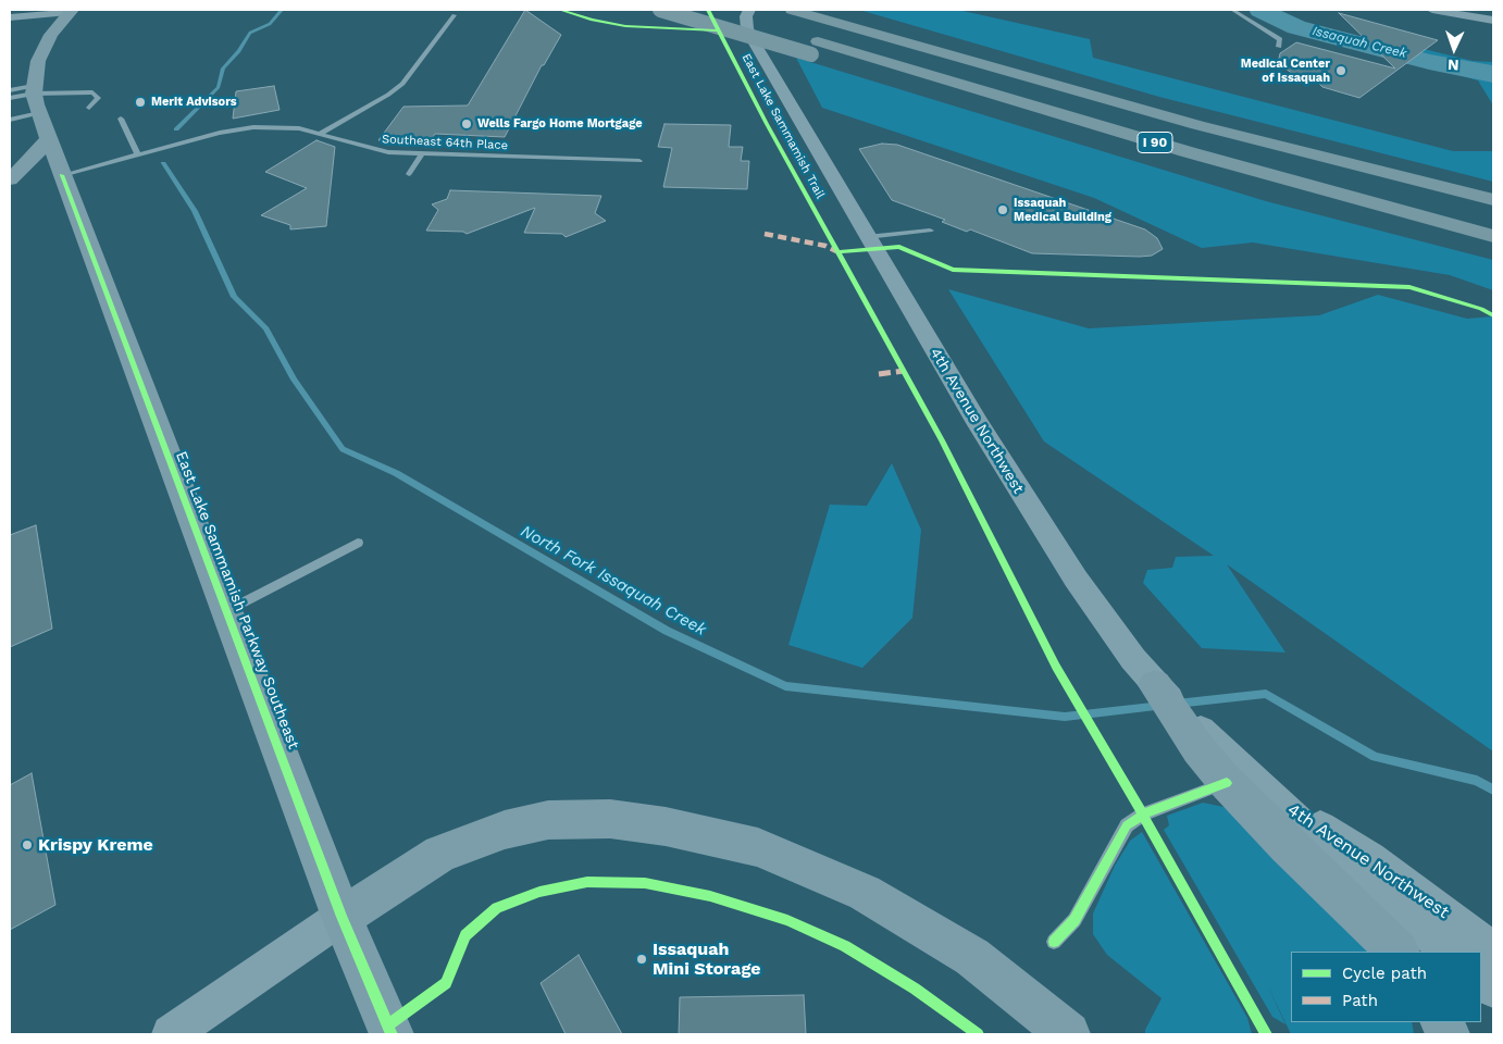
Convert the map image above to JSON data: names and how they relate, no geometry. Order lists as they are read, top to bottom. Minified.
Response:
{"streets":{"highway":["I 90"],"main road":["East Lake Sammamish Parkway Southeast"],"street":["4th Avenue Northwest"],"lane":["Southeast 64th Place"],"cycle path":["East Lake Sammamish Trail"]},"crossings":[["Southeast 64th Place","East Lake Sammamish Parkway Southeast"]],"water":["Issaquah Creek","North Fork Issaquah Creek"],"places":["Medical Center of Issaquah","Merit Advisors","Wells Fargo Home Mortgage","Issaquah Medical Building","Krispy Kreme","Issaquah Mini Storage"],"legend":["Cycle path","Path"],"north":"bottom"}
